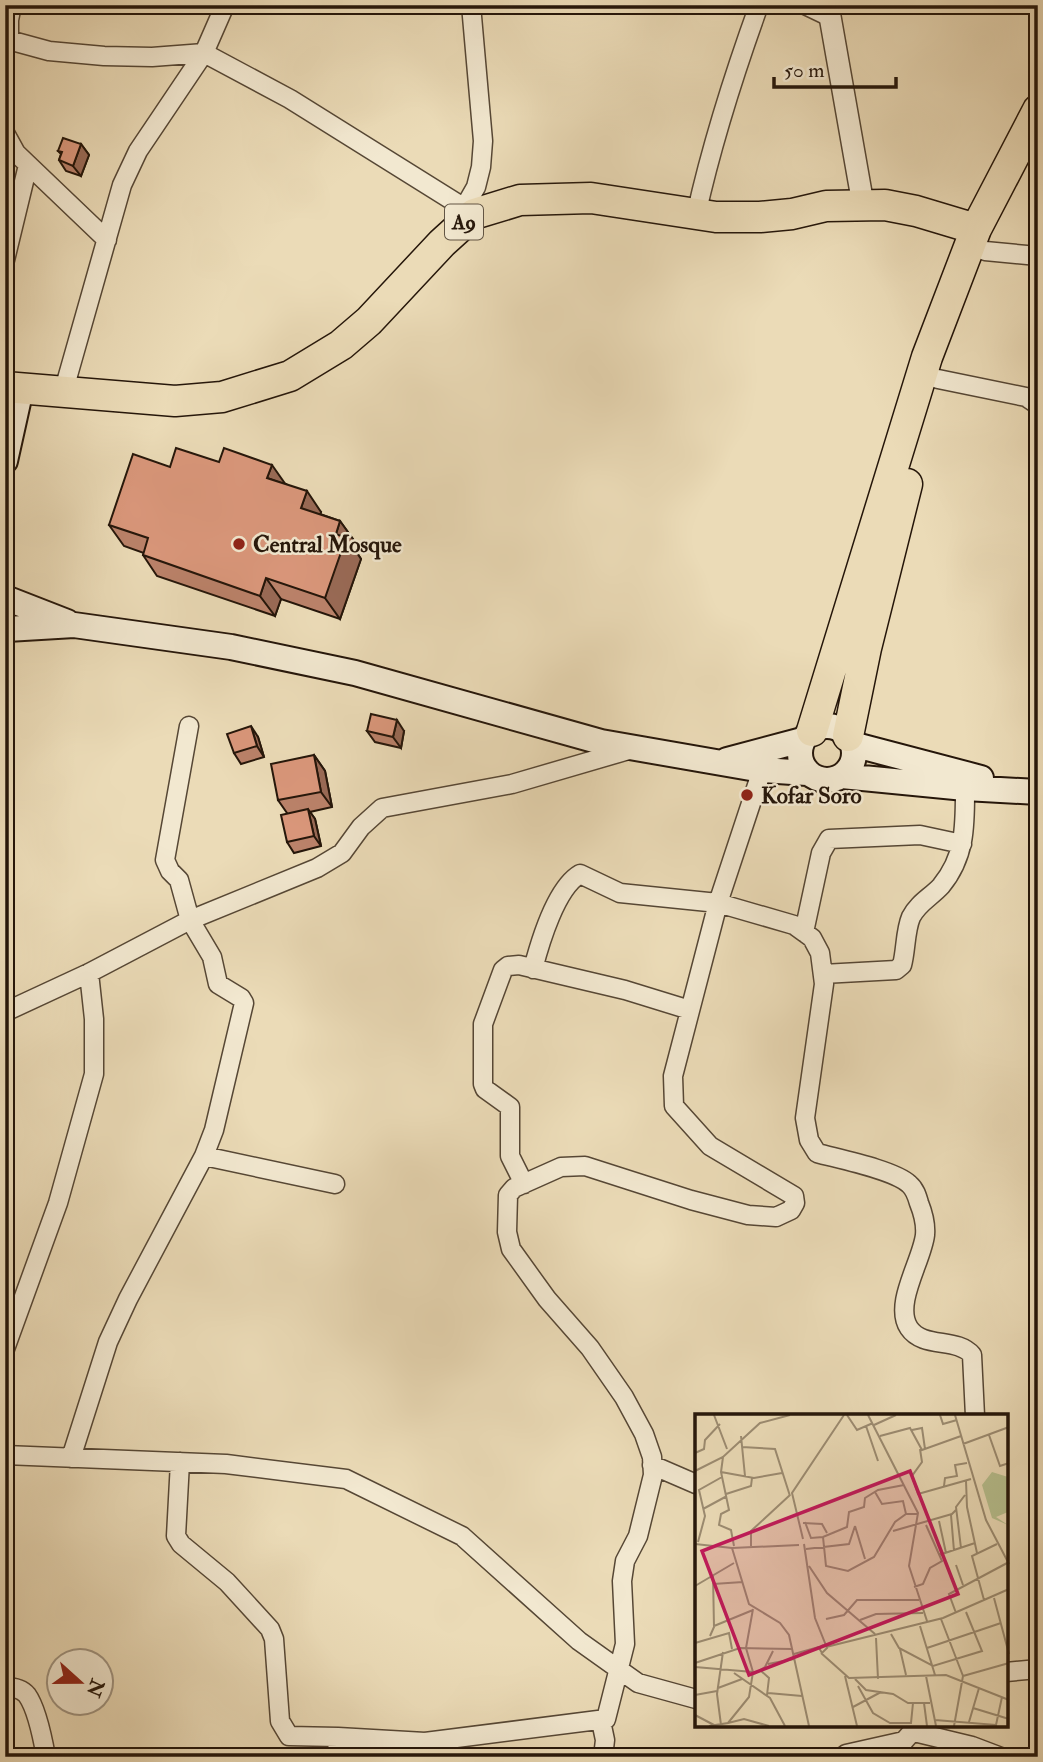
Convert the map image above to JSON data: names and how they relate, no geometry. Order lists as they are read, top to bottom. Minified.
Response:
{"streets":{"highway":["A9"]},"places":["Central Mosque","Kofar Soro"],"scale_bar":"50 m","north":"right"}
